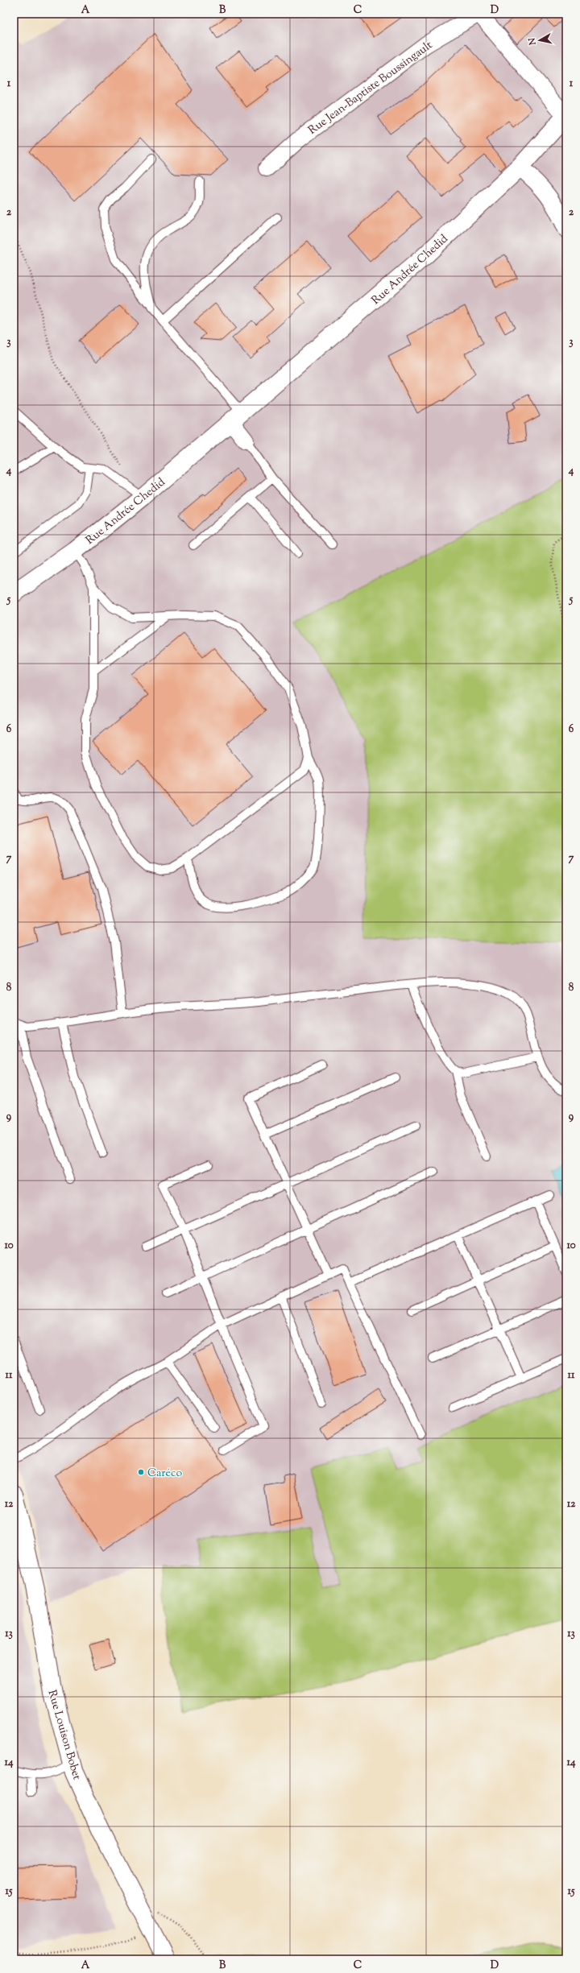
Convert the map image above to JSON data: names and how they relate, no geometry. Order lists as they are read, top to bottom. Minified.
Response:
{"streets":{"street":["Rue Jean-Baptiste Boussingault","Rue Andrée Chedid","Rue Louison Bobet"]},"crossings":[["Rue Jean-Baptiste Boussingault","Rue Andrée Chedid"]],"places":["Caréco"],"north":"left","grid":{"columns":["A","B","C","D"],"rows":["1","2","3","4","5","6","7","8","9","10","11","12","13","14","15"]}}
